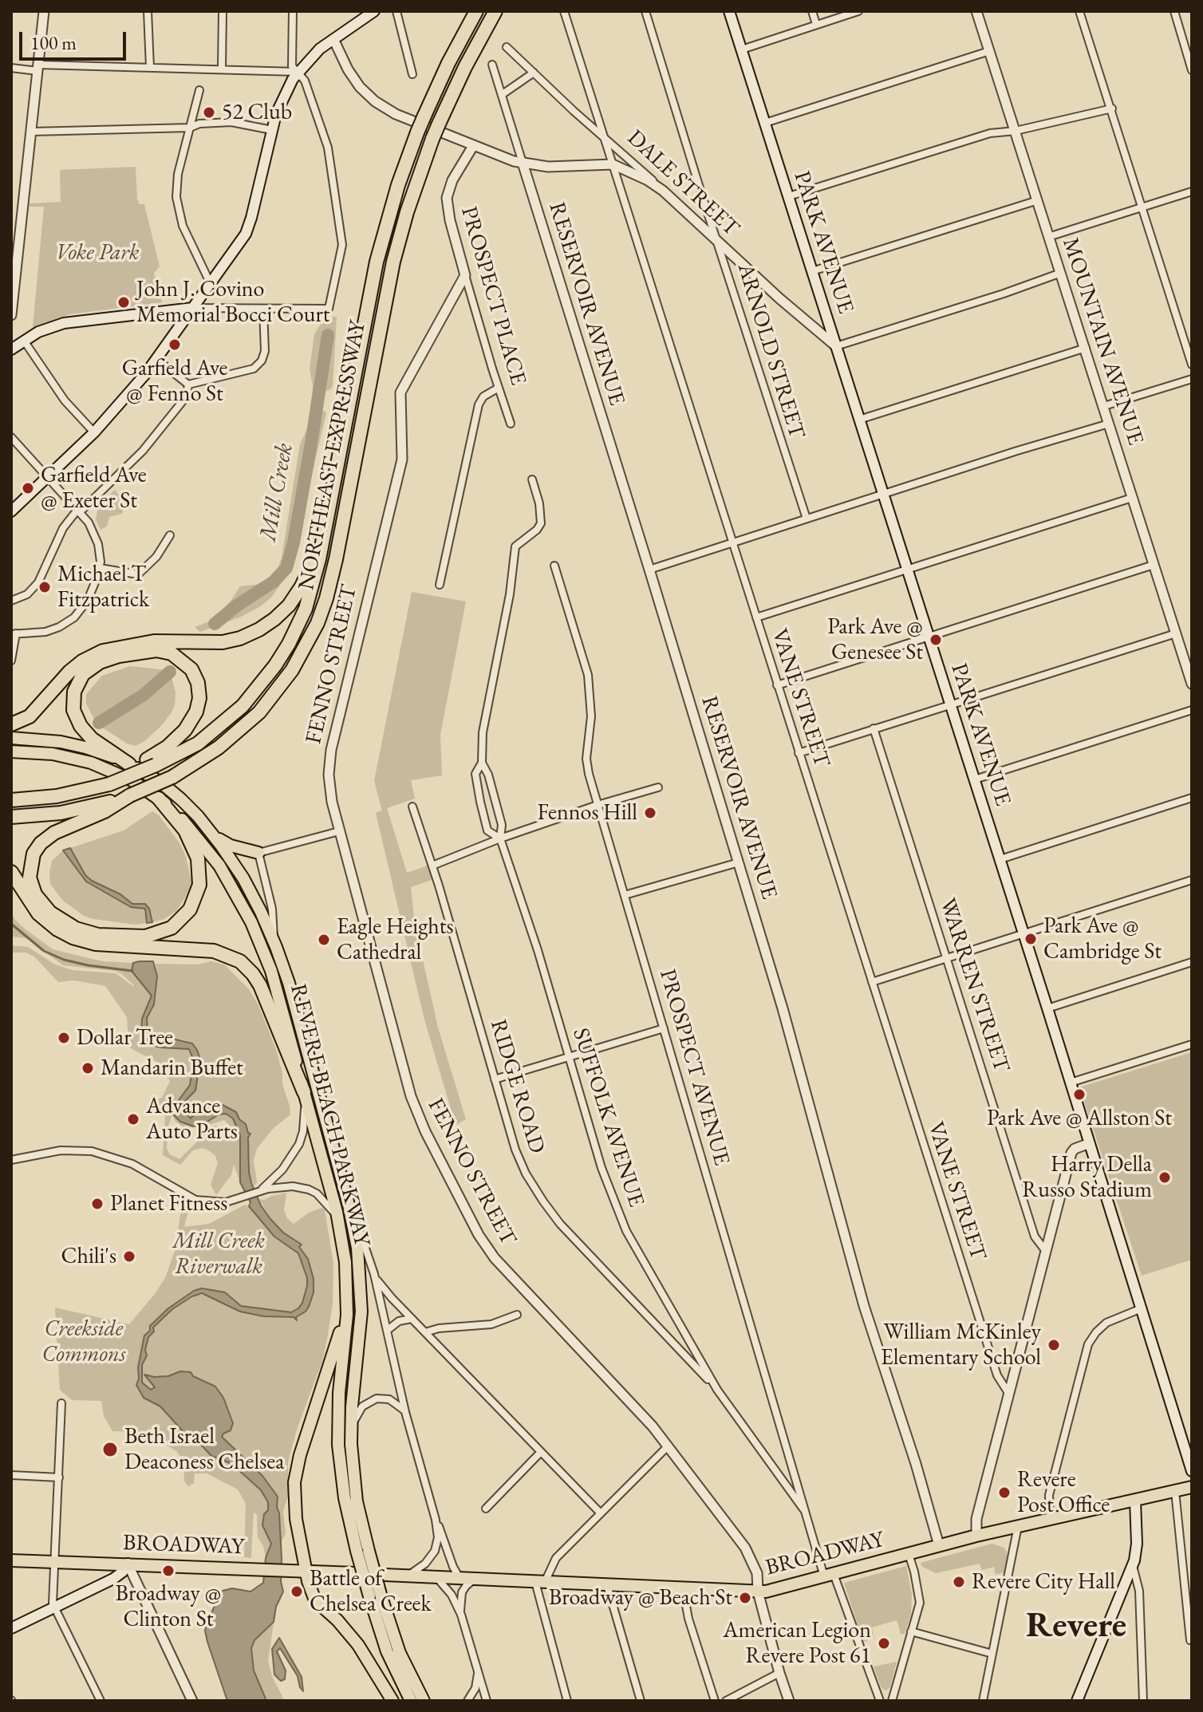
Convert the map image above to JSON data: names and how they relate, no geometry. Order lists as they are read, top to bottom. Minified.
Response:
{"streets":{"highway":["NORTHEAST EXPRESSWAY"],"main road":["PARK AVENUE","REVERE BEACH PARKWAY","BROADWAY"],"street":["DALE STREET","PROSPECT PLACE","RESERVOIR AVENUE","MOUNTAIN AVENUE","ARNOLD STREET","FENNO STREET","VANE STREET","WARREN STREET","PROSPECT AVENUE","RIDGE ROAD","SUFFOLK AVENUE"]},"crossings":[["DALE STREET","PARK AVENUE"],["DALE STREET","ARNOLD STREET"],["DALE STREET","VANE STREET"],["PROSPECT PLACE","FENNO STREET"],["RESERVOIR AVENUE","BROADWAY"],["FENNO STREET","BROADWAY"],["PROSPECT AVENUE","SUFFOLK AVENUE"],["PROSPECT AVENUE","BROADWAY"],["RIDGE ROAD","SUFFOLK AVENUE"],["REVERE BEACH PARKWAY","BROADWAY"]],"districts":["Revere"],"water":["Mill Creek"],"parks":["Voke Park","Mill Creek Riverwalk","Creekside Commons"],"places":["52 Club","John J. Covino Memorial Bocci Court","Garfield Ave @ Fenno St","Garfield Ave @ Exeter St","Michael T Fitzpatrick","Park Ave @ Genesee St","Fennos Hill","Park Ave @ Cambridge St","Eagle Heights Cathedral","Dollar Tree","Mandarin Buffet","Park Ave @ Allston St","Advance Auto Parts","Harry Della Russo Stadium","Planet Fitness","Chili's","William McKinley Elementary School","Beth Israel Deaconess Chelsea","Revere Post Office","Broadway @ Clinton St","Revere City Hall","Battle of Chelsea Creek","Broadway @ Beach St","American Legion Revere Post 61"],"scale_bar":"100 m"}
